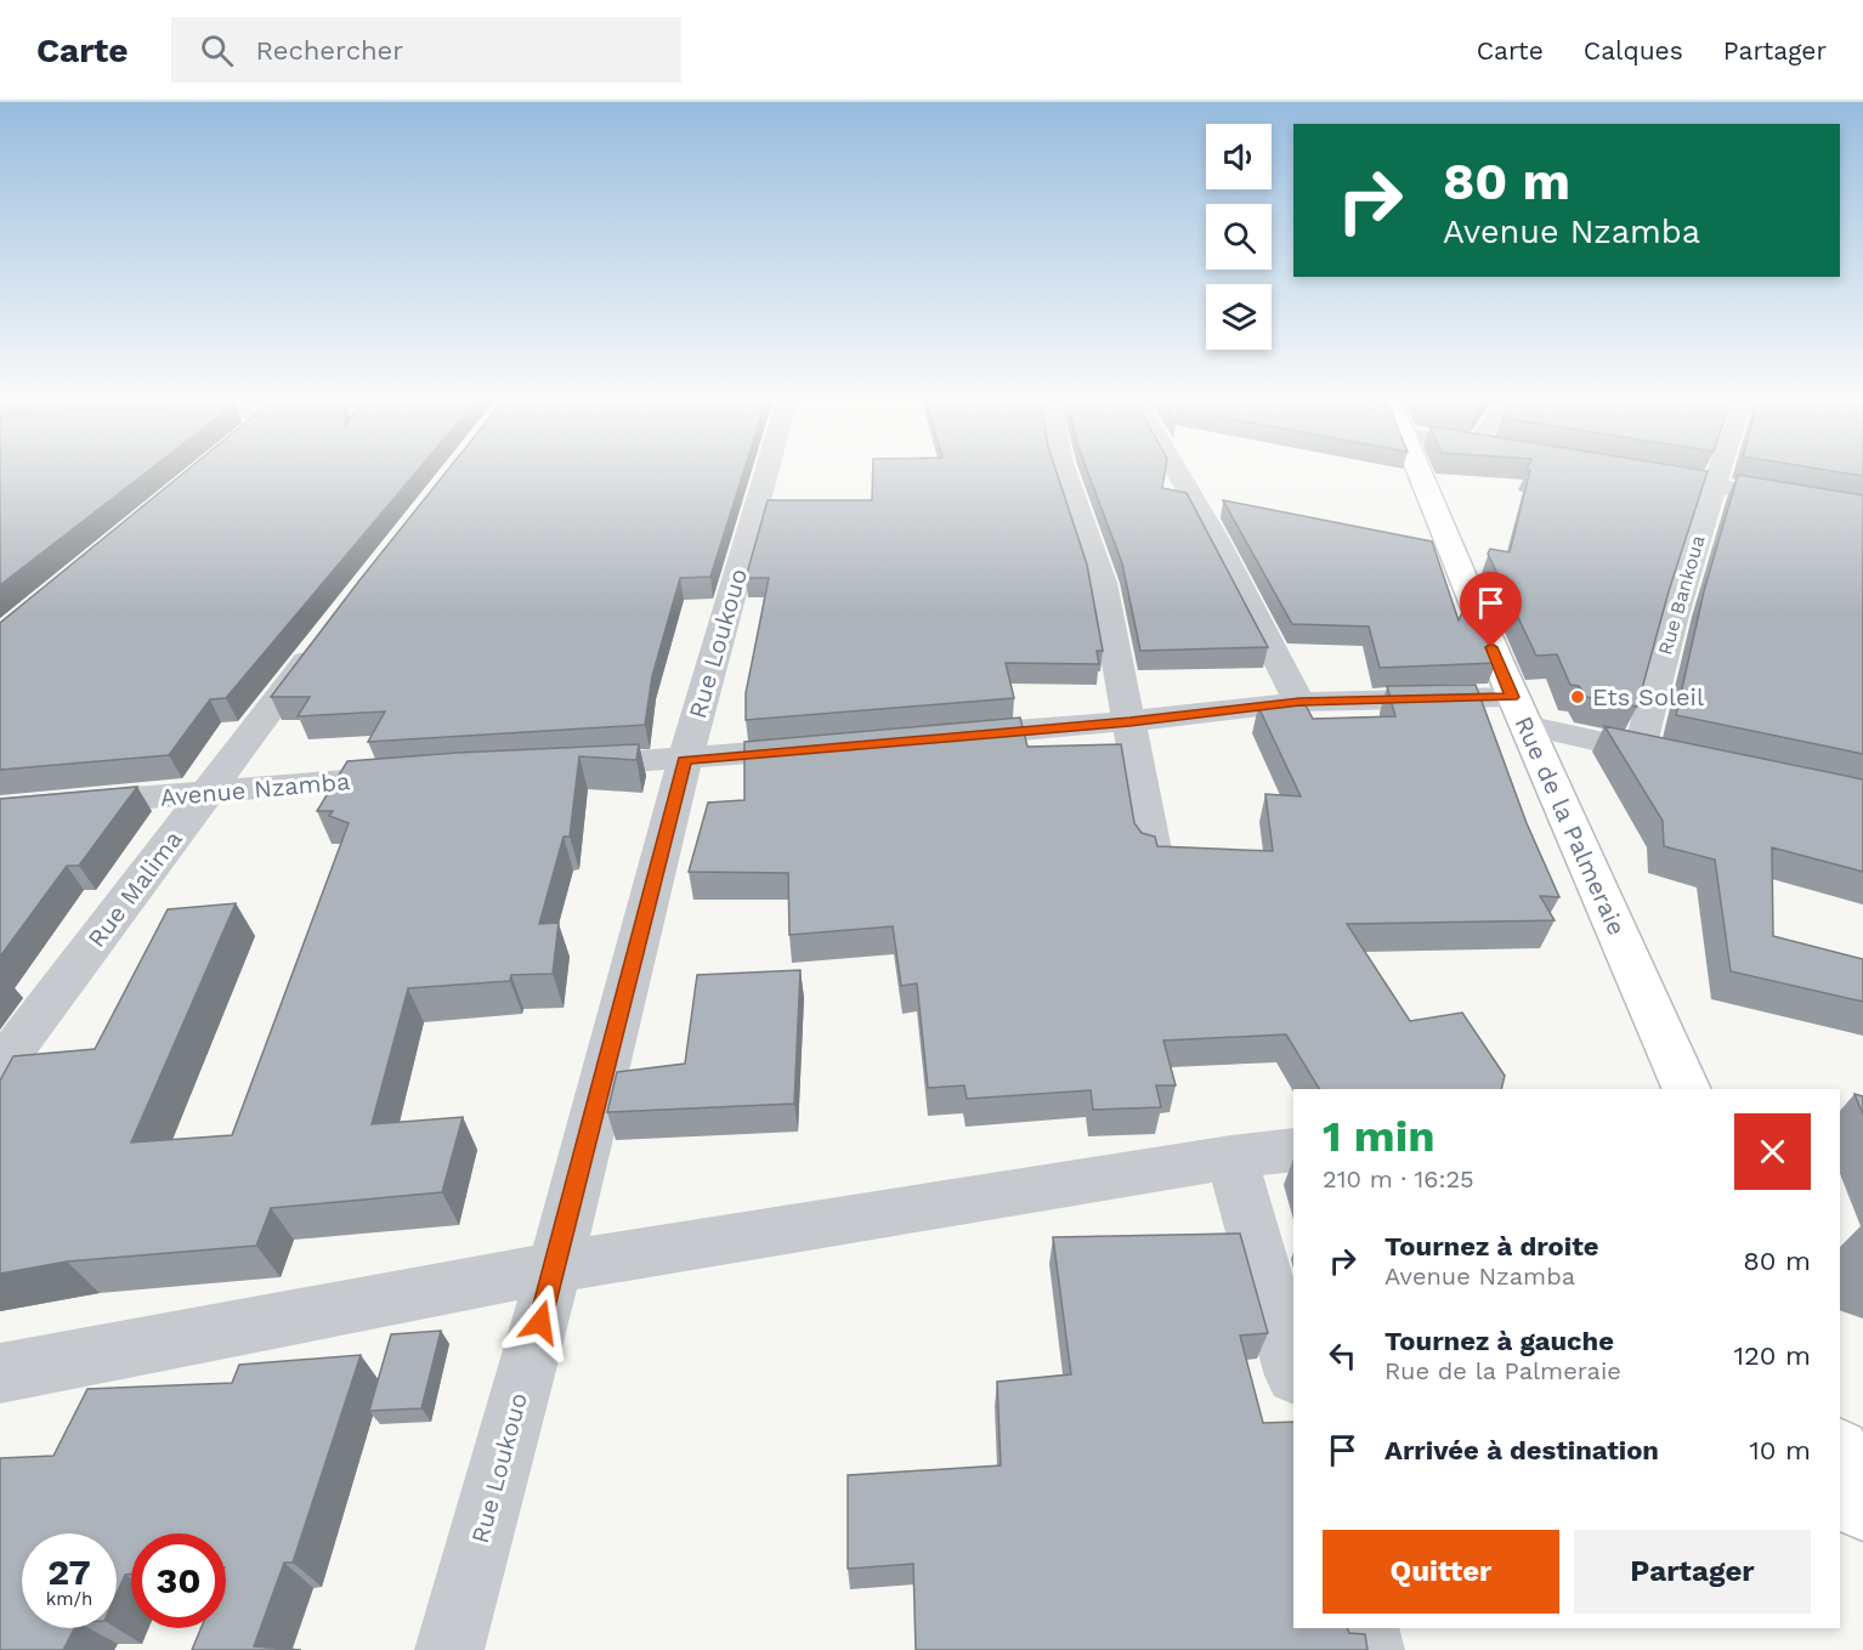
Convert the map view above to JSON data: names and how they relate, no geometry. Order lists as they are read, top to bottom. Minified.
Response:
{"streets":{"main road":["Rue de la Palmeraie"],"street":["Rue Bankoua","Rue Loukouo","Avenue Nzamba","Rue Malima"]},"crossings":[["Avenue Nzamba","Rue Malima"]],"places":["Ets Soleil"],"page":{"header":"Carte","search":"Rechercher","nav":["Carte","Calques","Partager"],"turn":["80 m","Avenue Nzamba"],"heading":["1 min","210 m · 16:25"],"list":[{"name":"Tournez à droite","note":"Avenue Nzamba","value":"80 m"},{"name":"Tournez à gauche","note":"Rue de la Palmeraie","value":"120 m"},{"name":"Arrivée à destination","value":"10 m"}],"buttons":["Quitter","Partager"],"speed":"27 km/h","limit":"30"}}
